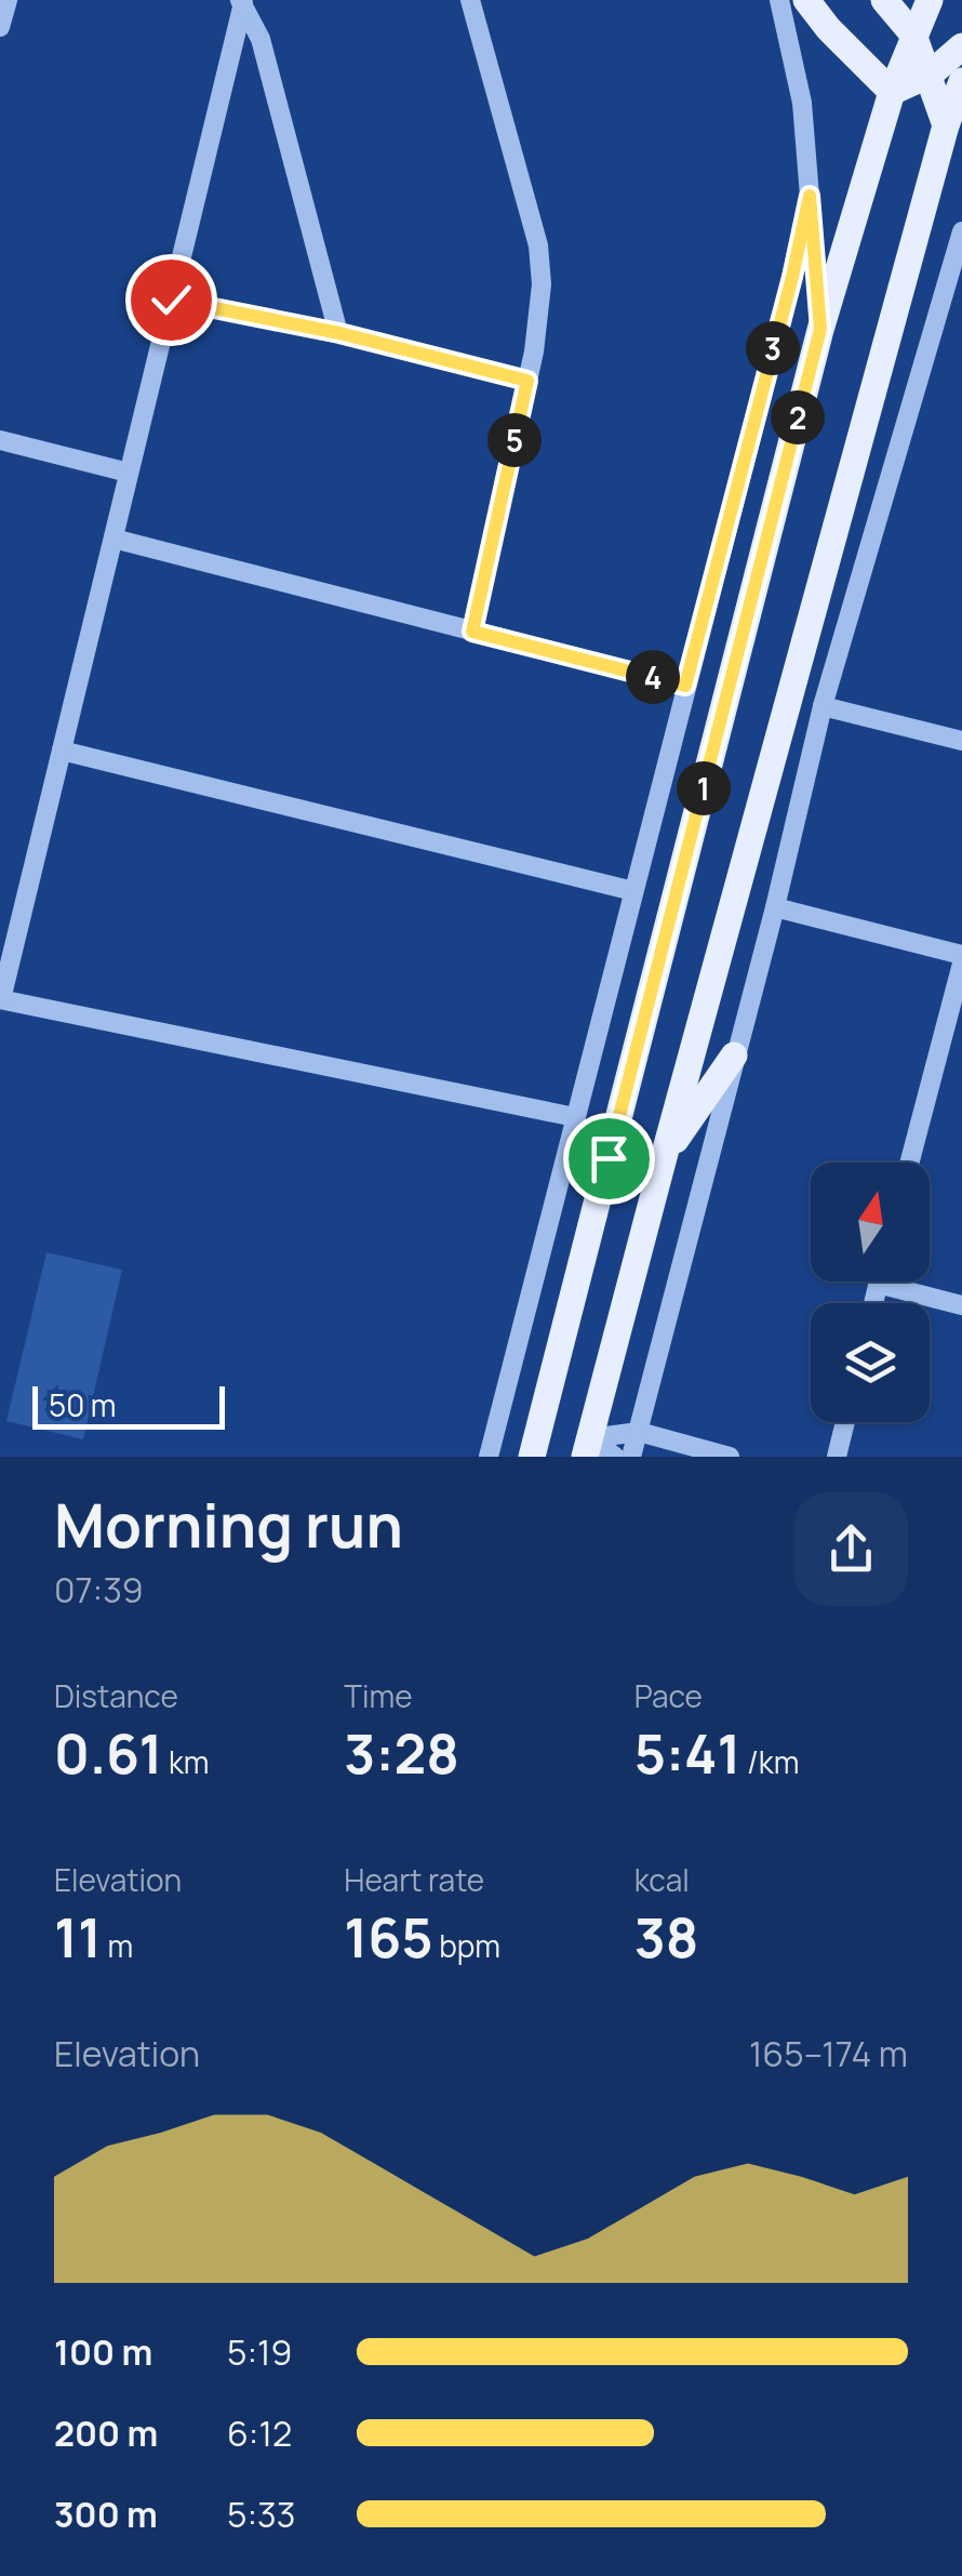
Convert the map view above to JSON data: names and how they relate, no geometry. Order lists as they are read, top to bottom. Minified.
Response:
{"scale_bar":"50 m","north":"top","page":{"pins":["3","2","5","4","1"],"scale":"50 m","heading":["Morning run","07:39"],"stats":[["Distance","0.61 km"],["Time","3:28"],["Pace","5:41 /km"],["Elevation","11 m"],["Heart rate","165 bpm"],["kcal","38"]],"chart":["Elevation","165–174 m"],"list":[{"name":"100 m","note":"5:19"},{"name":"200 m","note":"6:12"},{"name":"300 m","note":"5:33"}]}}
